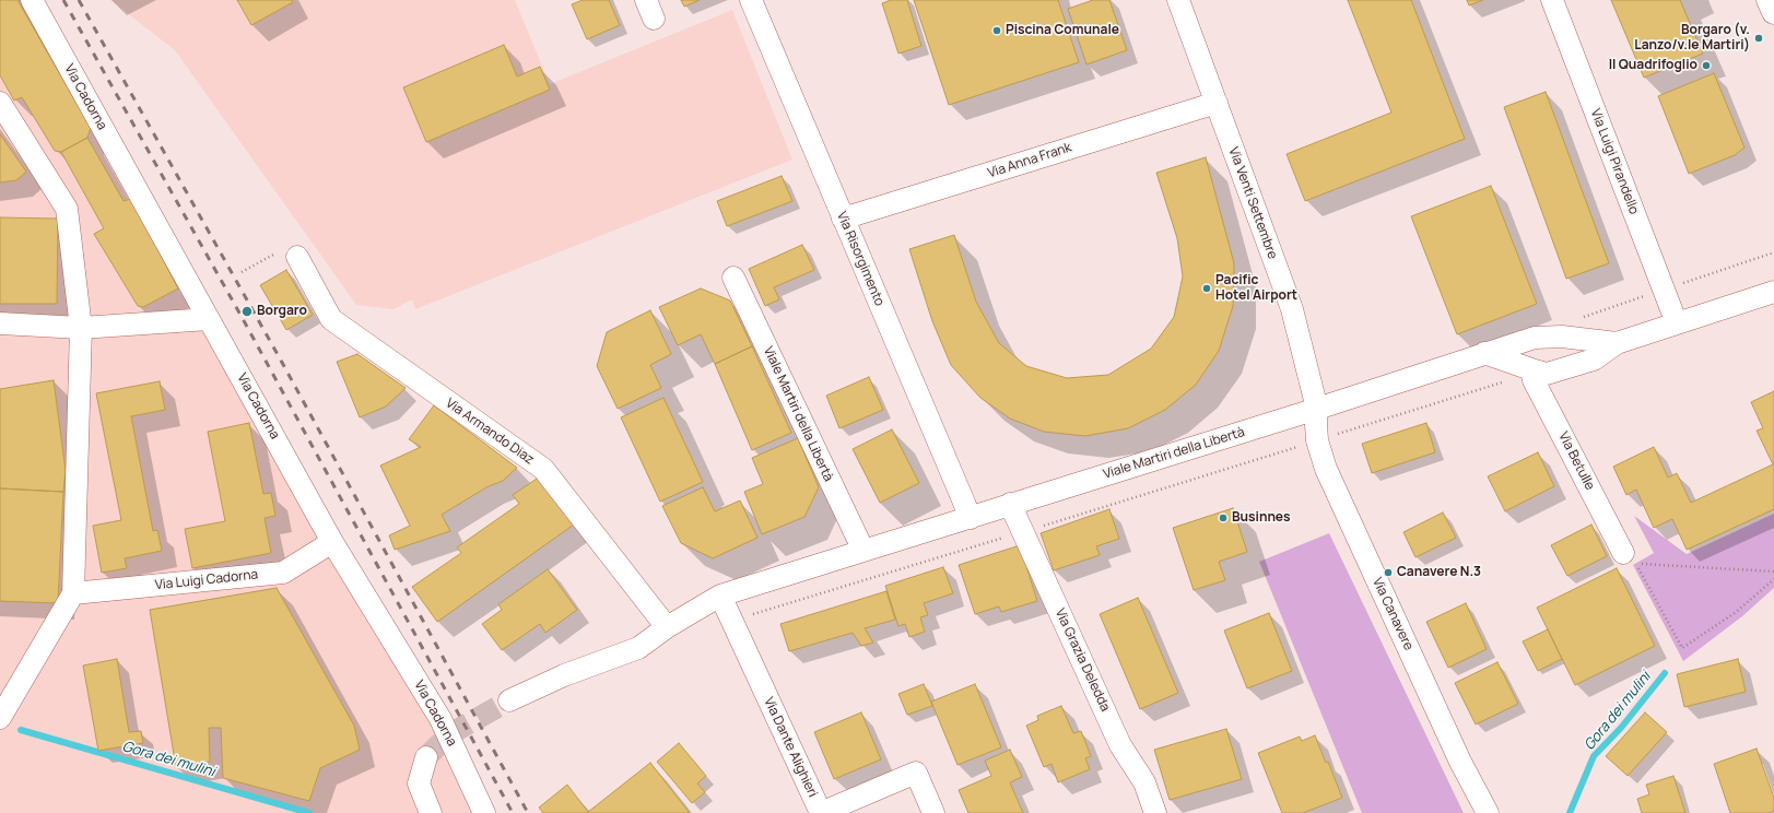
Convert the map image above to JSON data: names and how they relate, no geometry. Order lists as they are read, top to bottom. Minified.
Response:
{"streets":{"street":["Via Cadorna","Via Anna Frank","Via Luigi Pirandello","Via Venti Settembre","Via Risorgimento","Viale Martiri della Libertà","Via Armando Diaz","Via Betulle","Via Luigi Cadorna","Via Canavere","Via Grazia Deledda","Via Dante Alighieri"]},"crossings":[["Via Cadorna","Via Luigi Cadorna"],["Via Anna Frank","Via Venti Settembre"],["Via Anna Frank","Via Risorgimento"],["Via Luigi Pirandello","Viale Martiri della Libertà"],["Via Venti Settembre","Viale Martiri della Libertà"],["Via Venti Settembre","Via Canavere"],["Via Risorgimento","Viale Martiri della Libertà"],["Viale Martiri della Libertà","Via Armando Diaz"],["Viale Martiri della Libertà","Via Betulle"],["Viale Martiri della Libertà","Via Canavere"],["Viale Martiri della Libertà","Via Grazia Deledda"],["Viale Martiri della Libertà","Via Dante Alighieri"]],"water":["Gora dei mulini"],"places":["Piscina Comunale","Borgaro (v. Lanzo/v.le Martiri)","Il Quadrifoglio","Pacific Hotel Airport","Borgaro","Businnes","Canavere N.3"]}
